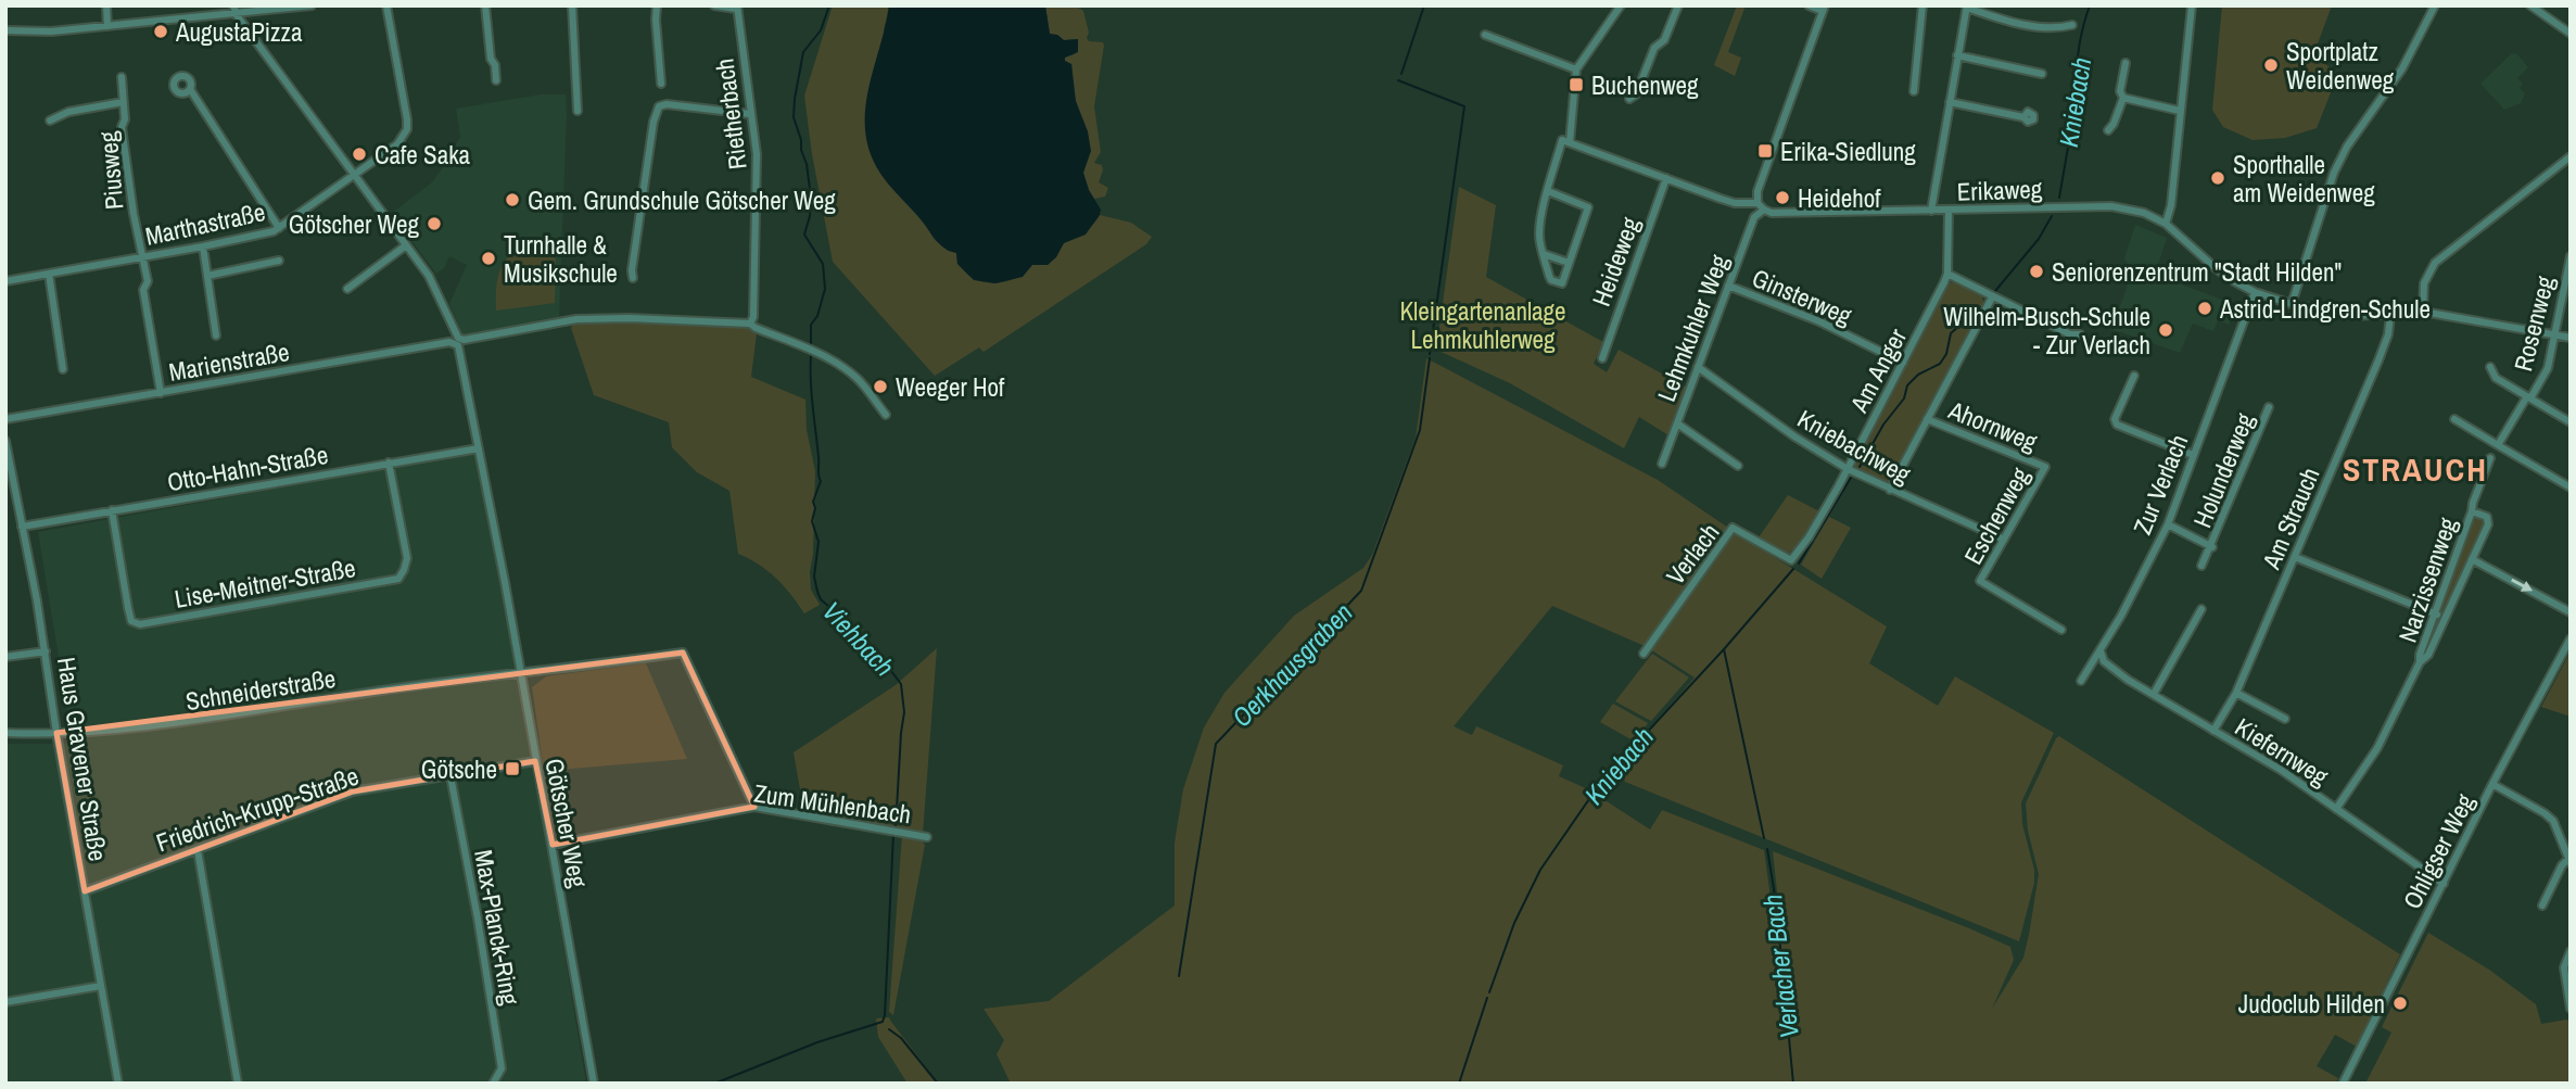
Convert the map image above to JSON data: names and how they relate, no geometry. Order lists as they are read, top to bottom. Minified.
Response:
{"streets":{"street":["Rietherbach","Piusweg","Erikaweg","Marthastraße","Heideweg","Ginsterweg","Rosenweg","Lehmkuhler Weg","Marienstraße","Am Anger","Ahornweg","Kniebachweg","Otto-Hahn-Straße","Holunderweg","Zur Verlach","Eschenweg","Am Strauch","Verlach","Narzissenweg","Lise-Meitner-Straße","Schneiderstraße","Kiefernweg","Haus Gravener Straße","Zum Mühlenbach","Friedrich-Krupp-Straße","Götscher Weg","Ohligser Weg","Max-Planck-Ring"]},"crossings":[["Rietherbach","Marienstraße"],["Piusweg","Marthastraße"],["Piusweg","Marienstraße"],["Erikaweg","Rosenweg"],["Erikaweg","Lehmkuhler Weg"],["Erikaweg","Am Anger"],["Erikaweg","Zur Verlach"],["Erikaweg","Am Strauch"],["Marthastraße","Götscher Weg"],["Ginsterweg","Lehmkuhler Weg"],["Ginsterweg","Am Anger"],["Lehmkuhler Weg","Kniebachweg"],["Marienstraße","Götscher Weg"],["Am Anger","Kniebachweg"],["Am Anger","Verlach"],["Ahornweg","Eschenweg"],["Kniebachweg","Eschenweg"],["Otto-Hahn-Straße","Lise-Meitner-Straße"],["Otto-Hahn-Straße","Haus Gravener Straße"],["Otto-Hahn-Straße","Götscher Weg"],["Holunderweg","Zur Verlach"],["Zur Verlach","Kiefernweg"],["Am Strauch","Kiefernweg"],["Narzissenweg","Kiefernweg"],["Schneiderstraße","Haus Gravener Straße"],["Schneiderstraße","Zum Mühlenbach"],["Schneiderstraße","Götscher Weg"],["Kiefernweg","Ohligser Weg"],["Haus Gravener Straße","Friedrich-Krupp-Straße"],["Zum Mühlenbach","Götscher Weg"],["Friedrich-Krupp-Straße","Götscher Weg"],["Friedrich-Krupp-Straße","Max-Planck-Ring"]],"districts":["STRAUCH"],"water":["Kniebach","Viehbach","Oerkhausgraben","Verlacher Bach"],"parks":["Kleingartenanlage Lehmkuhlerweg"],"places":{"other":["AugustaPizza","Sportplatz Weidenweg","Cafe Saka","Sporthalle am Weidenweg","Heidehof","Gem. Grundschule Götscher Weg","Götscher Weg","Turnhalle & Musikschule","Seniorenzentrum \"Stadt Hilden\"","Astrid-Lindgren-Schule","Wilhelm-Busch-Schule - Zur Verlach","Weeger Hof","Judoclub Hilden"],"transit":["Buchenweg","Erika-Siedlung","Götsche"]}}
